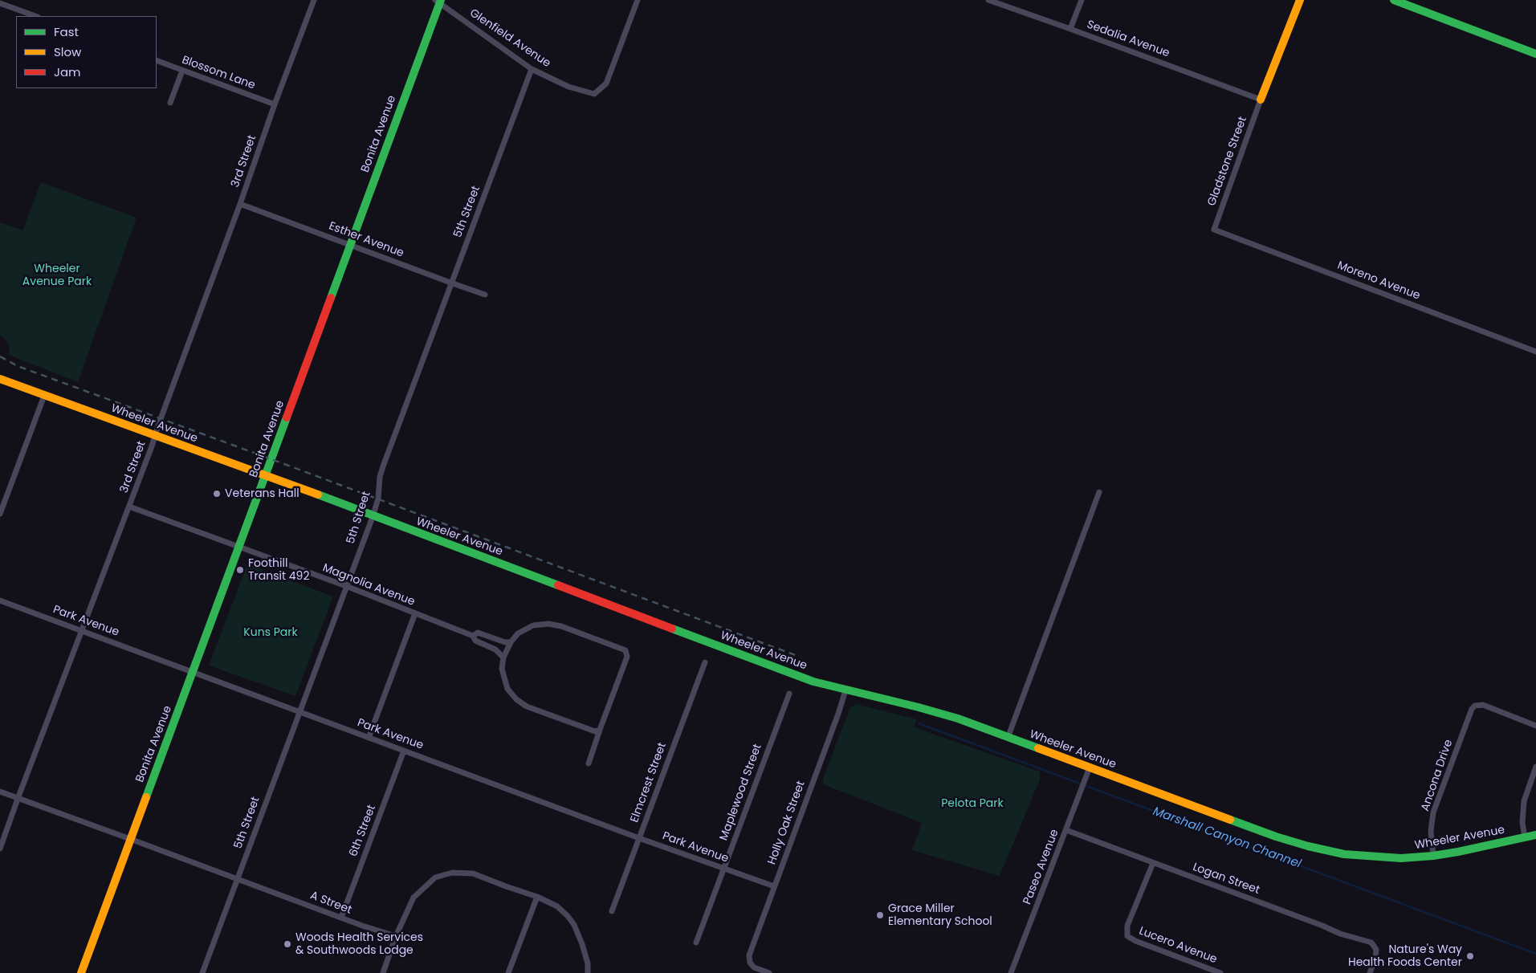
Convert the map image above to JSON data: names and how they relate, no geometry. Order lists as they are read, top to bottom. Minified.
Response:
{"streets":{"main road":["Bonita Avenue","Wheeler Avenue"],"street":["Glenfield Avenue","Sedalia Avenue","Blossom Lane","3rd Street","Gladstone Street","5th Street","Esther Avenue","Moreno Avenue","Magnolia Avenue","Park Avenue","Ancona Drive","Elmcrest Street","Maplewood Street","Holly Oak Street","6th Street","Paseo Avenue","Logan Street","A Street","Lucero Avenue"]},"crossings":[["Glenfield Avenue","Bonita Avenue"],["Glenfield Avenue","5th Street"],["Sedalia Avenue","Gladstone Street"],["Blossom Lane","3rd Street"],["Bonita Avenue","Esther Avenue"],["Bonita Avenue","Wheeler Avenue"],["Bonita Avenue","Magnolia Avenue"],["Bonita Avenue","Park Avenue"],["Bonita Avenue","A Street"],["3rd Street","Esther Avenue"],["3rd Street","Wheeler Avenue"],["3rd Street","Magnolia Avenue"],["3rd Street","Park Avenue"],["3rd Street","A Street"],["Gladstone Street","Moreno Avenue"],["5th Street","Esther Avenue"],["5th Street","Wheeler Avenue"],["5th Street","Magnolia Avenue"],["5th Street","Park Avenue"],["5th Street","A Street"],["Wheeler Avenue","Ancona Drive"],["Wheeler Avenue","Holly Oak Street"],["Wheeler Avenue","Paseo Avenue"],["Park Avenue","Elmcrest Street"],["Park Avenue","Maplewood Street"],["Park Avenue","Holly Oak Street"],["Park Avenue","6th Street"],["6th Street","A Street"],["Paseo Avenue","Logan Street"],["Logan Street","Lucero Avenue"]],"water":["Marshall Canyon Channel"],"parks":["Wheeler Avenue Park","Kuns Park","Pelota Park"],"places":["Veterans Hall","Foothill Transit 492","Grace Miller Elementary School","Woods Health Services & Southwoods Lodge","Nature's Way Health Foods Center"],"legend":["Fast","Slow","Jam"]}
